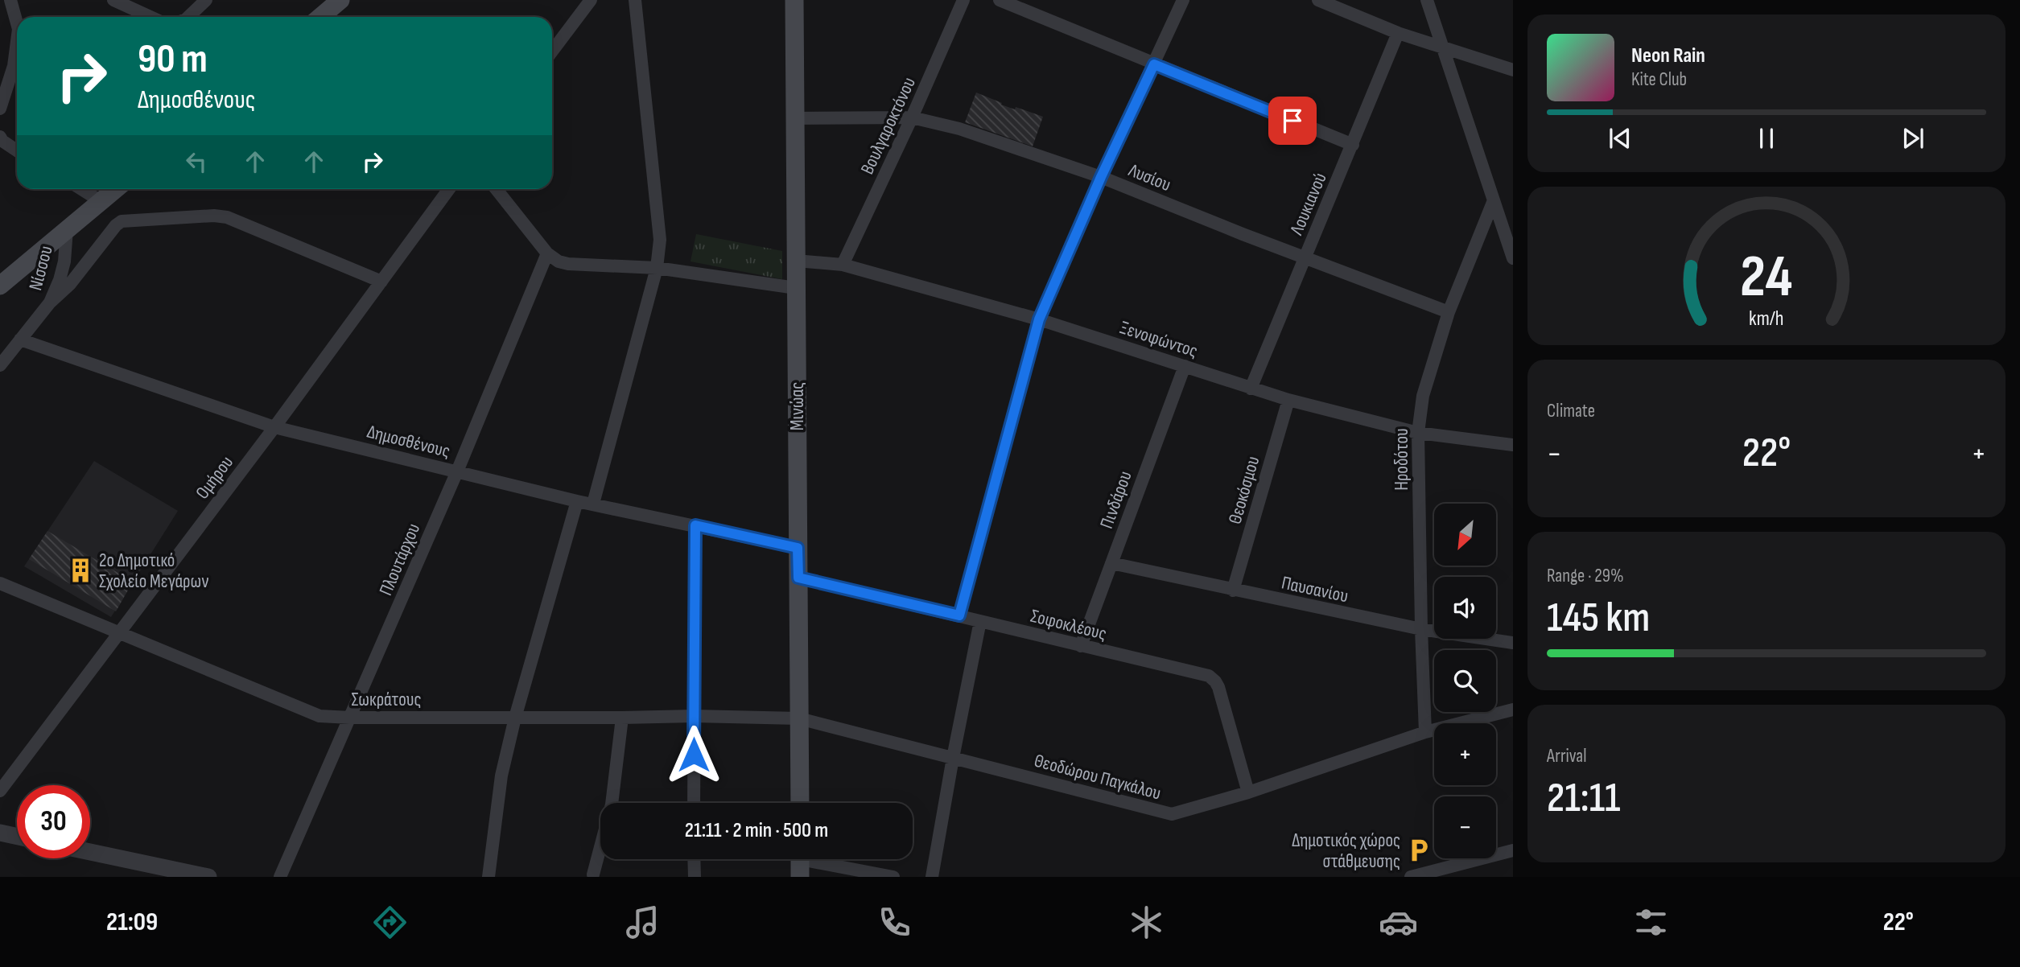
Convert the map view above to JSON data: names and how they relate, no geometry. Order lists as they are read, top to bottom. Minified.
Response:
{"streets":{"main road":["Μινώας"],"street":["Βουλγαροκτόνου","Λυσίου","Λουκιανού","Νίσσου","Ξενοφώντος","Δημοσθένους","Ηροδότου","Ομήρου","Θεοκόσμου","Πινδάρου","Πλουτάρχου","Παυσανίου","Σοφοκλέους","Σωκράτους","Θεοδώρου Παγκάλου"]},"crossings":[["Βουλγαροκτόνου","Λυσίου"],["Βουλγαροκτόνου","Ξενοφώντος"],["Λυσίου","Λουκιανού"],["Λυσίου","Μινώας"],["Λυσίου","Ηροδότου"],["Λουκιανού","Ξενοφώντος"],["Νίσσου","Δημοσθένους"],["Ξενοφώντος","Μινώας"],["Ξενοφώντος","Ηροδότου"],["Ξενοφώντος","Θεοκόσμου"],["Ξενοφώντος","Πινδάρου"],["Μινώας","Δημοσθένους"],["Μινώας","Σοφοκλέους"],["Μινώας","Σωκράτους"],["Μινώας","Θεοδώρου Παγκάλου"],["Δημοσθένους","Ομήρου"],["Δημοσθένους","Πλουτάρχου"],["Ηροδότου","Παυσανίου"],["Ηροδότου","Θεοδώρου Παγκάλου"],["Ομήρου","Σωκράτους"],["Θεοκόσμου","Παυσανίου"],["Πινδάρου","Παυσανίου"],["Πινδάρου","Σοφοκλέους"],["Πλουτάρχου","Σωκράτους"],["Σοφοκλέους","Θεοδώρου Παγκάλου"],["Σωκράτους","Θεοδώρου Παγκάλου"]],"places":{"building":["2ο Δημοτικό Σχολείο Μεγάρων"],"parking":["Δημοτικός χώρος στάθμευσης"]},"north":"bottom left","page":{"turn":["90 m","Δημοσθένους"],"song":["Neon Rain","Kite Club"],"tile":["Climate",["Range · 29%","145 km"],["Arrival","21:11"]],"heat":["−","22°","+"],"map_buttons":["+","−"],"limit":"30","trip":"21:11 · 2 min · 500 m","tabs":["21:09","22°"],"gauge":["24","km/h"]}}
